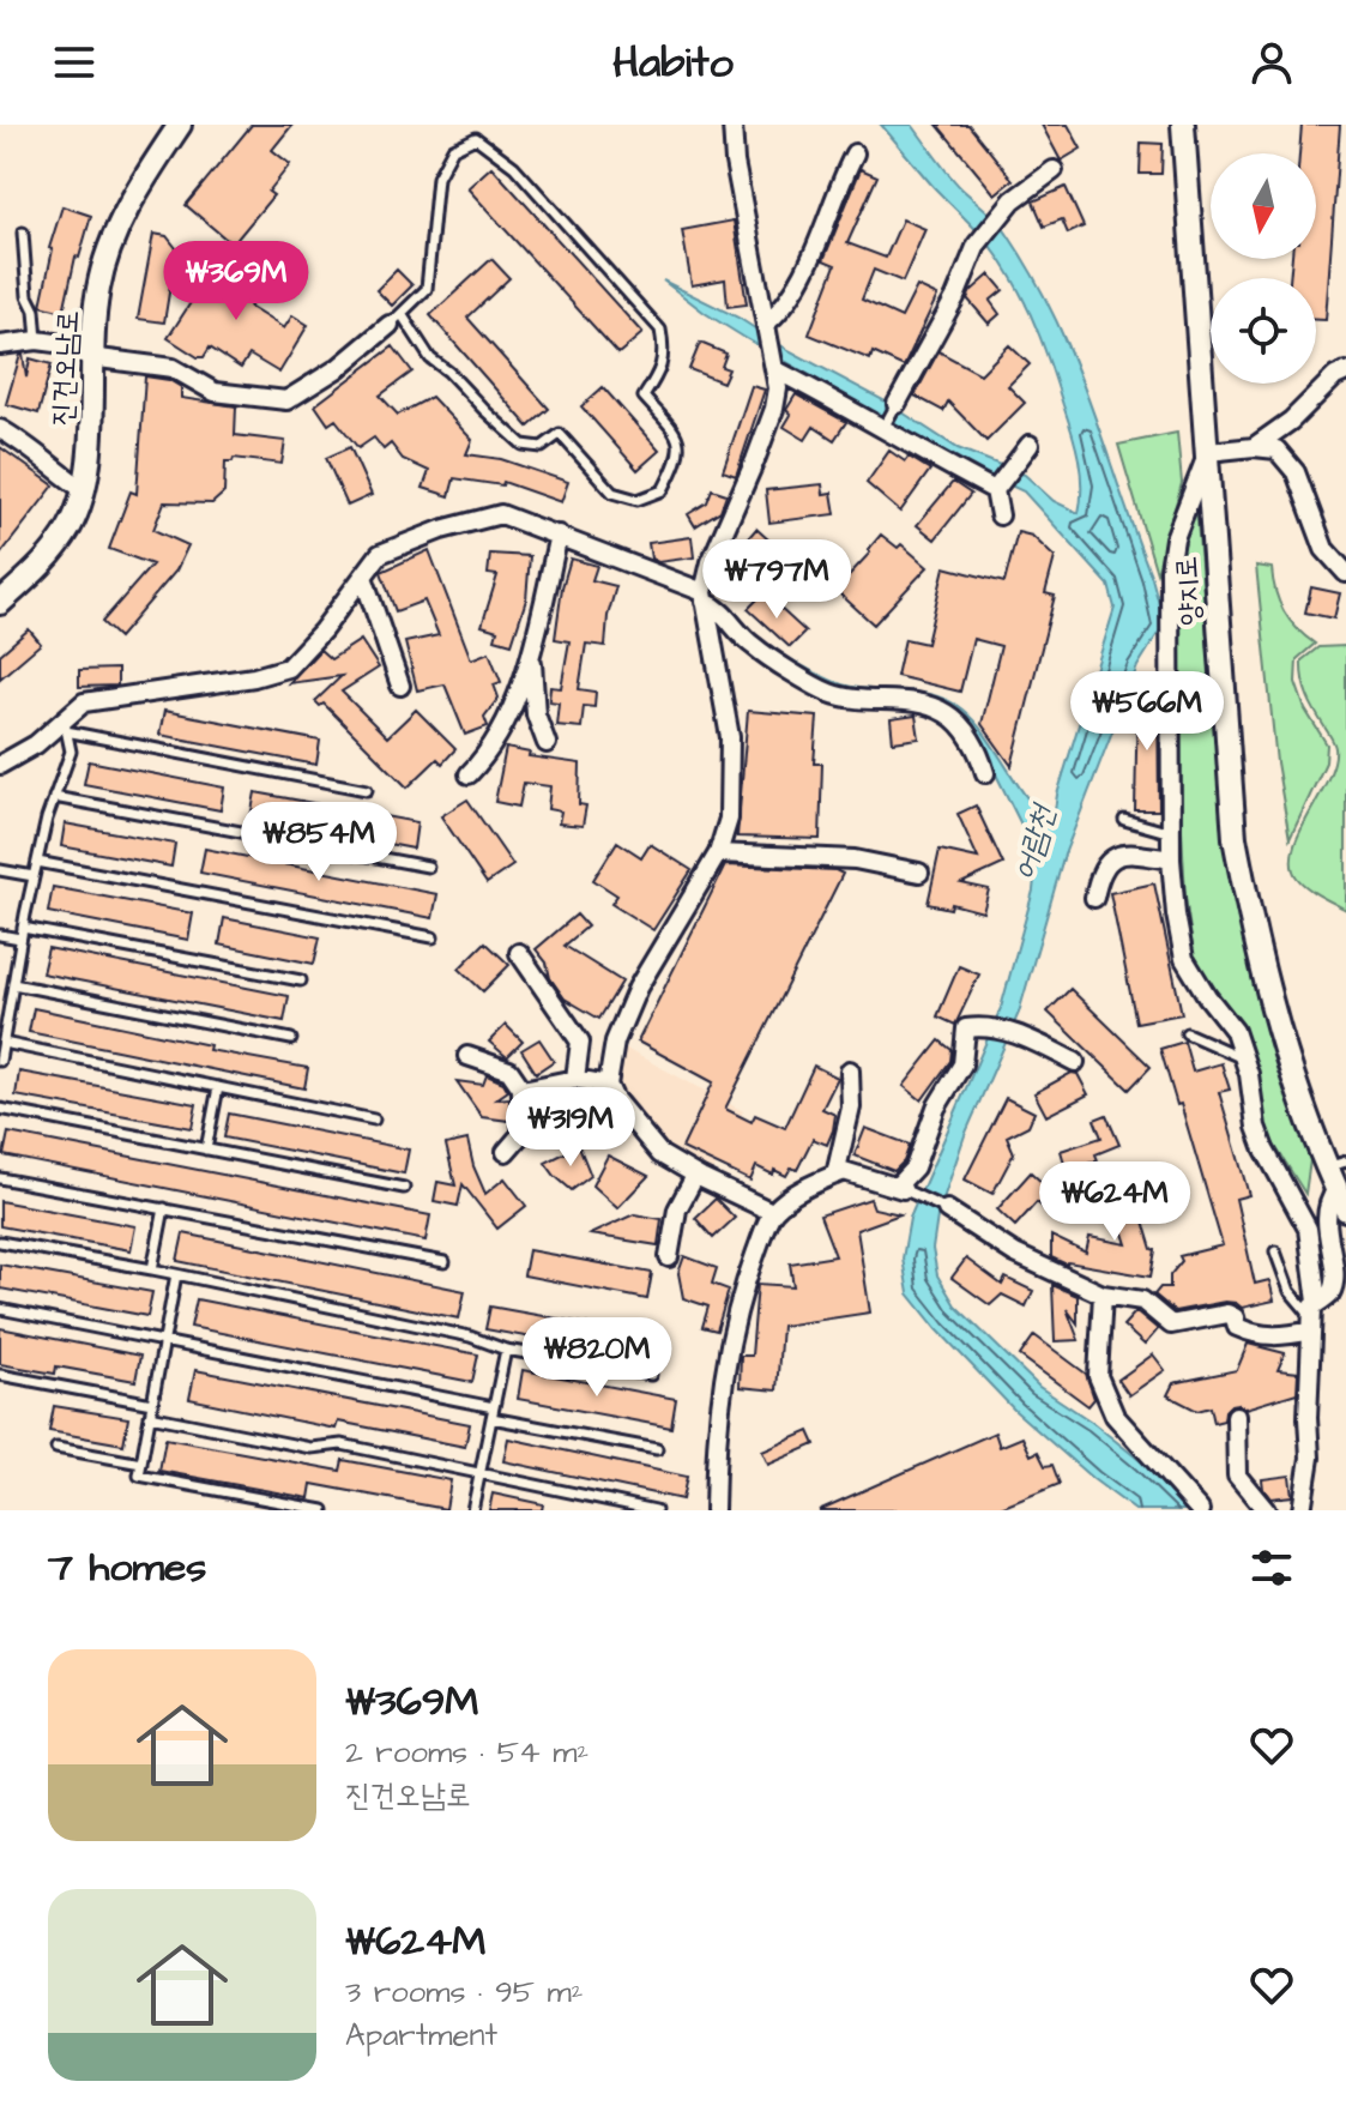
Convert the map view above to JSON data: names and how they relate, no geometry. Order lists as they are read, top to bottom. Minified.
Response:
{"streets":{"street":["진건오남로","양지로"]},"water":["어람천"],"north":"bottom","page":{"header":"Habito","price":["₩369M","₩797M","₩566M","₩854M","₩319M","₩624M","₩820M"],"heading":"7 homes","list":[{"name":"₩369M","note":"2 rooms · 54 m² · 진건오남로"},{"name":"₩624M","note":"3 rooms · 95 m² · Apartment"}]}}
